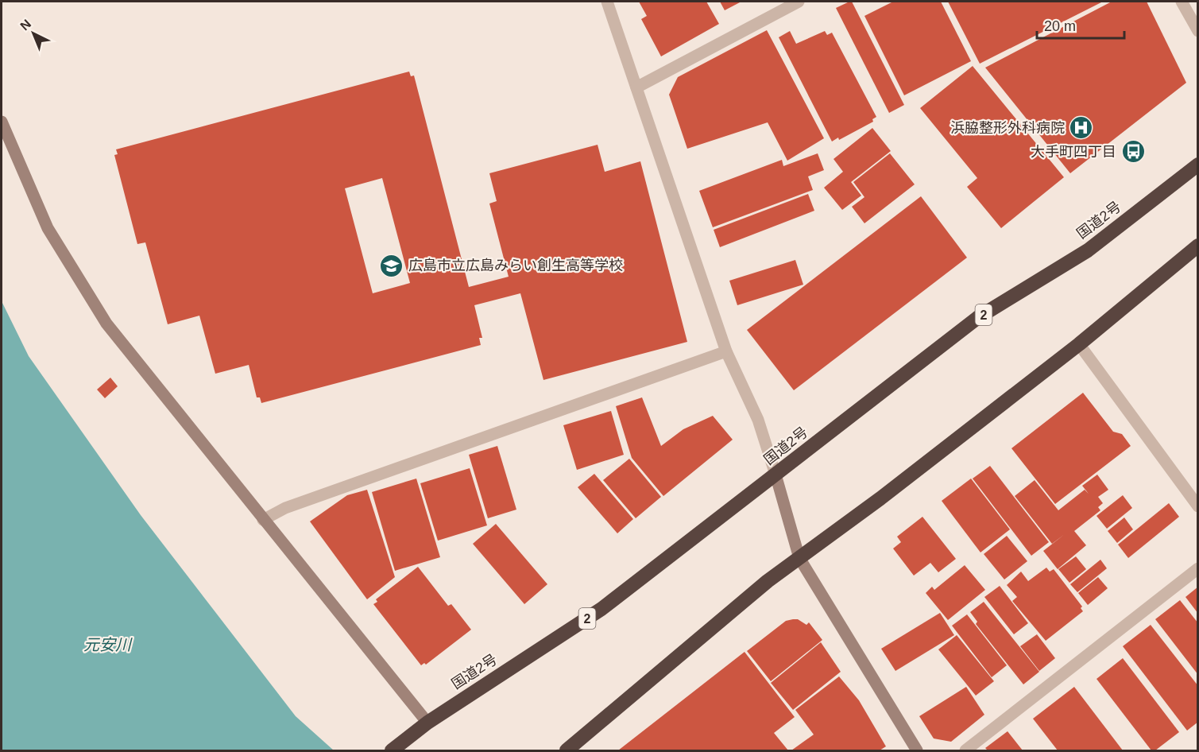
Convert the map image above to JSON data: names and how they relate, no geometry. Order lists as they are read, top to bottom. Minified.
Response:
{"streets":{"highway":["国道2号","2"]},"water":["元安川"],"places":{"hospital":["浜脇整形外科病院"],"bus stop":["大手町四丁目"],"school or university":["広島市立広島みらい創生高等学校"]},"scale_bar":"20 m","north":"top left"}
